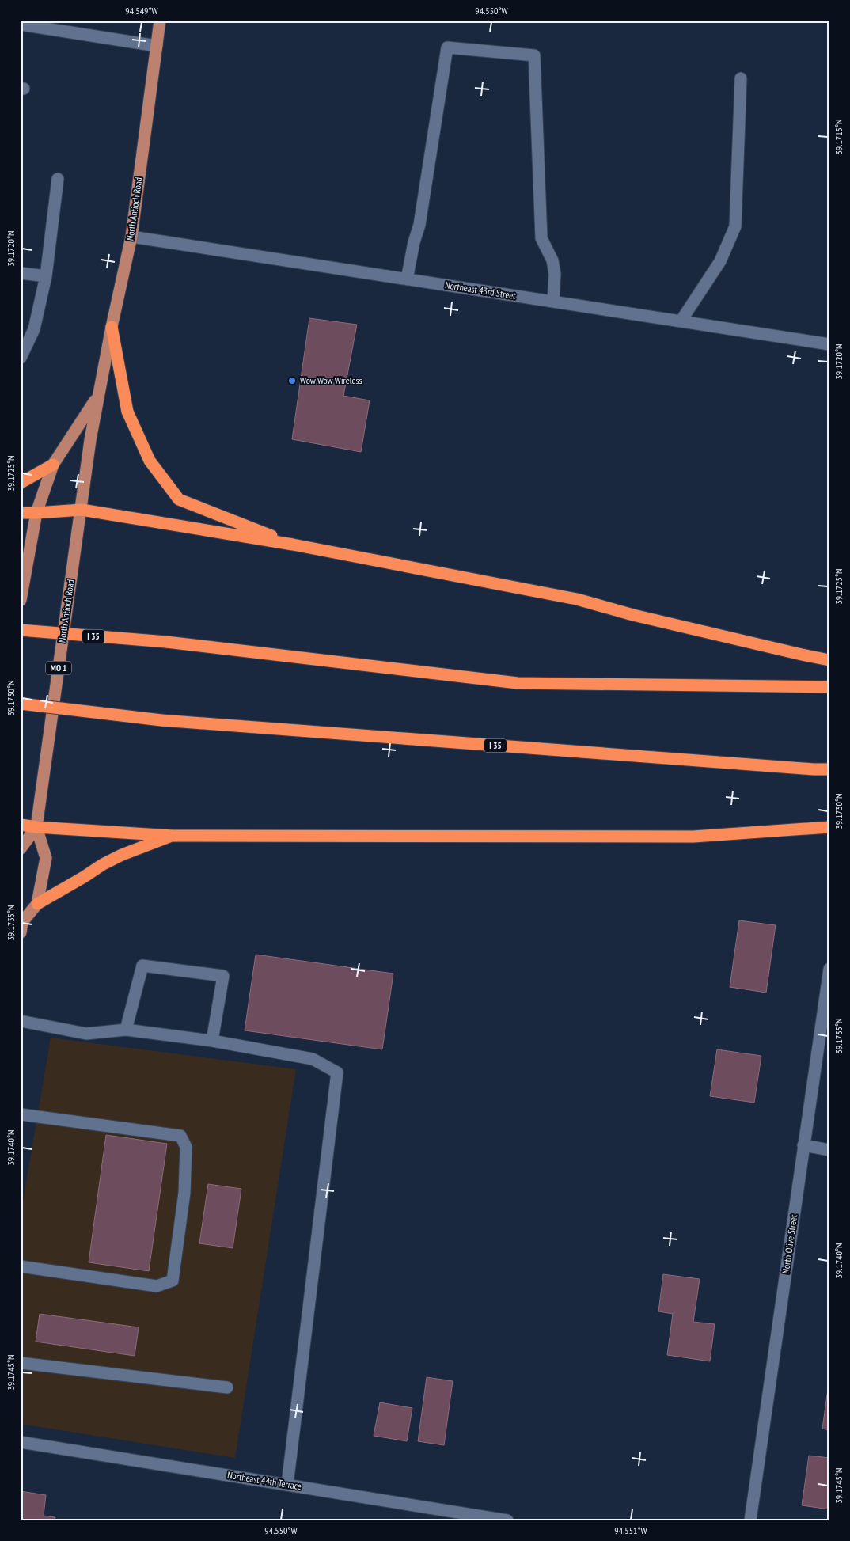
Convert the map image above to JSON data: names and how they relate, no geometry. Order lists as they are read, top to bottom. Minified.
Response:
{"streets":{"highway":["I 35"],"main road":["North Antioch Road","MO 1"],"street":["Northeast 43rd Street","North Olive Street","Northeast 44th Terrace"]},"crossings":[["North Antioch Road","Northeast 43rd Street"]],"places":["Wow Wow Wireless"],"coordinates":["94.549°W","94.550°W","39.1715°N","39.1720°N","39.1725°N","39.1730°N","39.1735°N","39.1740°N","39.1745°N","94.551°W"]}
